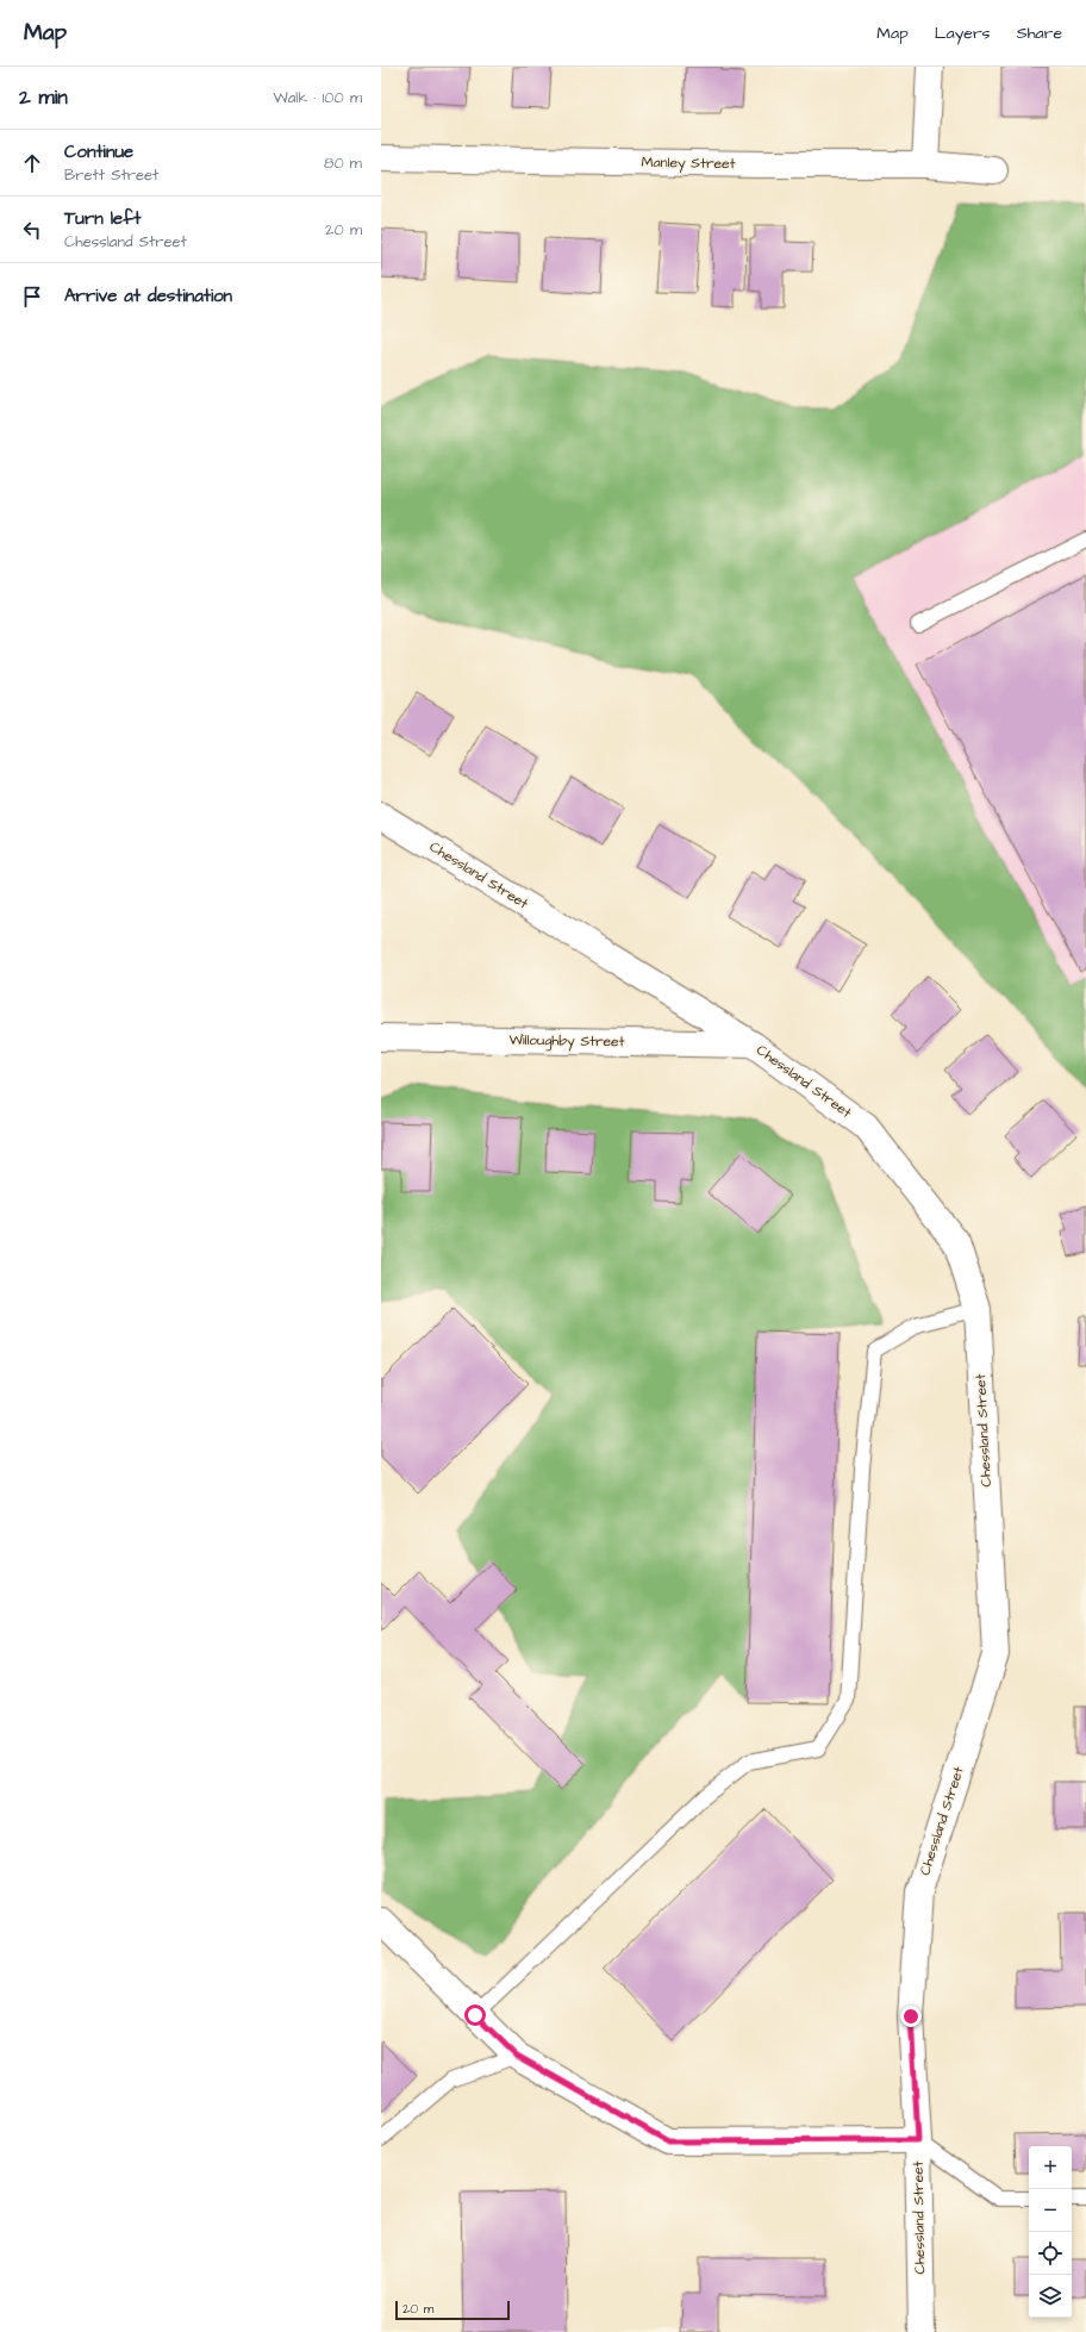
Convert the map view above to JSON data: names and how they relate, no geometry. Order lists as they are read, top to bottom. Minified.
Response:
{"streets":{"street":["Manley Street","Chessland Street","Willoughby Street"]},"crossings":[["Chessland Street","Willoughby Street"]],"scale_bar":"20 m","page":{"header":"Map","nav":["Map","Layers","Share"],"heading":["2 min","Walk · 100 m"],"list":[["Continue","Brett Street","80 m"],["Turn left","Chessland Street","20 m"],"Arrive at destination"],"map_buttons":["+","−"],"scale":"20 m"}}
